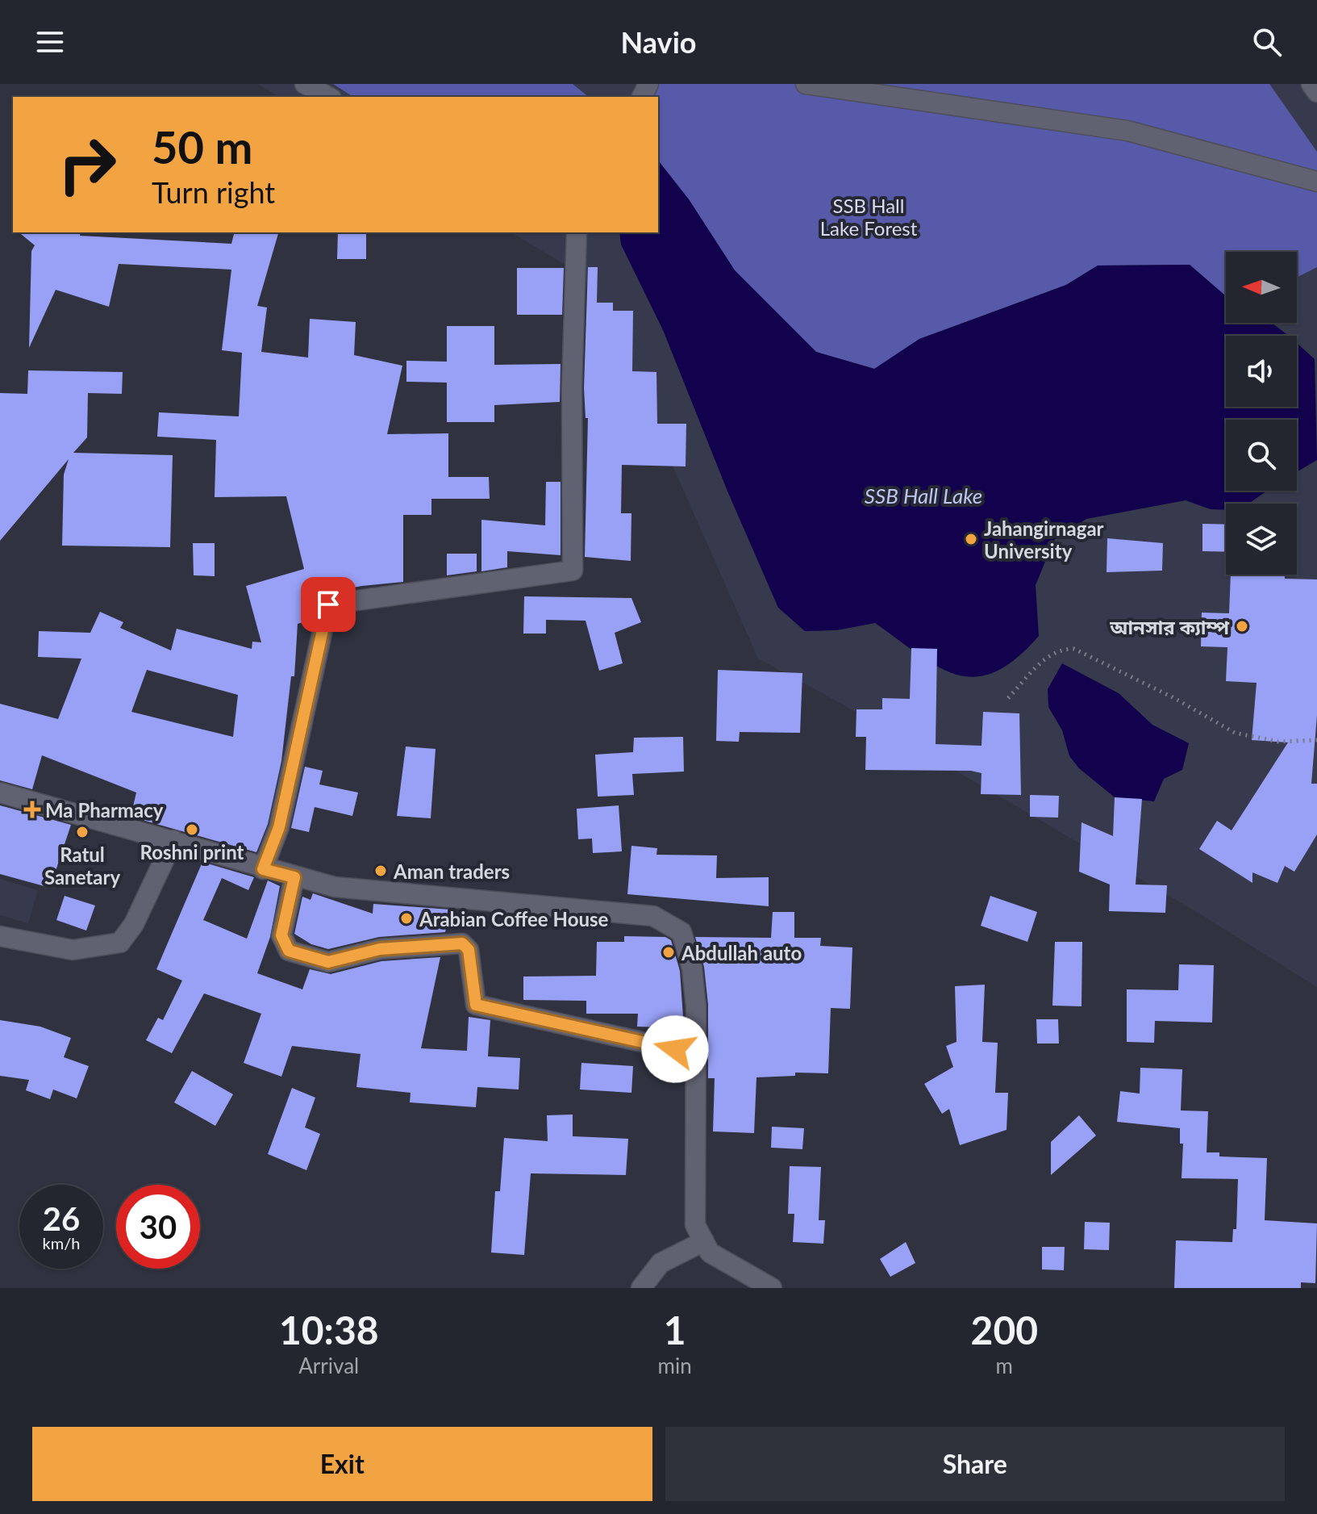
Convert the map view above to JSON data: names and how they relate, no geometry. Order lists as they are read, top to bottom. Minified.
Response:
{"water":["SSB Hall Lake"],"parks":["SSB Hall Lake Forest"],"places":{"other":["Jahangirnagar University","আনসার ক্যাম্প","Roshni print","Ratul Sanetary","Aman traders","Arabian Coffee House","Abdullah auto"],"health":["Ma Pharmacy"]},"north":"left","page":{"header":"Navio","turn":["50 m","Turn right"],"speed":"26 km/h","limit":"30","eta":["10:38","Arrival","1","min","200","m"],"buttons":["Exit","Share"]}}
